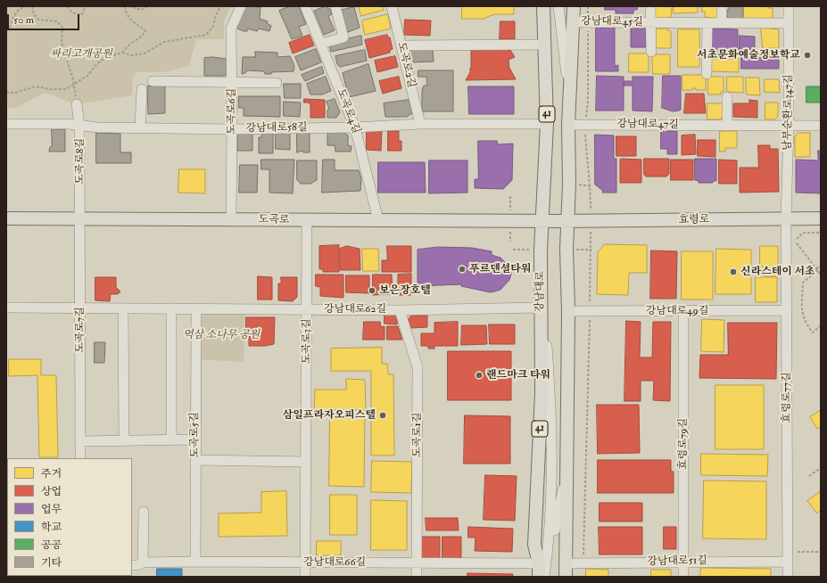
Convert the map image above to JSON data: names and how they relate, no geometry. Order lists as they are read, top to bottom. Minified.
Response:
{"streets":{"main road":["41","도곡로","효령로","강남대로"],"street":["강남대로45길","도곡로2길","도곡로6길","도곡로4길","남부순환로347길","강남대로47길","강남대로58길","도곡로8길","강남대로62길","강남대로49길","도곡로7길","도곡로3길","효령로77길","도곡로5길","도곡로1길","효령로79길","강남대로51길","강남대로66길"]},"crossings":[["강남대로45길","남부순환로347길"],["강남대로45길","41"],["도곡로2길","강남대로58길"],["도곡로6길","강남대로58길"],["도곡로6길","도곡로"],["도곡로4길","강남대로58길"],["도곡로4길","도곡로"],["남부순환로347길","강남대로47길"],["남부순환로347길","효령로"],["남부순환로347길","효령로77길"],["41","강남대로47길"],["41","효령로"],["41","강남대로49길"],["41","강남대로51길"],["강남대로58길","도곡로8길"],["강남대로58길","강남대로"],["도곡로8길","도곡로"],["도곡로8길","도곡로7길"],["도곡로","효령로"],["도곡로","강남대로"],["도곡로","도곡로7길"],["도곡로","도곡로3길"],["효령로","강남대로"],["효령로","효령로77길"],["강남대로","강남대로62길"],["강남대로","강남대로66길"],["강남대로62길","도곡로7길"],["강남대로62길","도곡로3길"],["강남대로62길","도곡로5길"],["강남대로62길","도곡로1길"],["강남대로49길","효령로77길"],["강남대로49길","효령로79길"],["도곡로3길","강남대로66길"],["효령로77길","강남대로51길"],["도곡로5길","강남대로66길"],["도곡로1길","강남대로66길"],["효령로79길","강남대로51길"]],"parks":["싸리고개공원","역삼 소나무 공원"],"places":["서초문화예술정보학교","푸르덴셜타워","신라스테이 서초","보은장호텔","랜드마크 타워","삼일프라자오피스텔"],"legend":["주거","상업","업무","학교","공공","기타"],"scale_bar":"50 m"}
